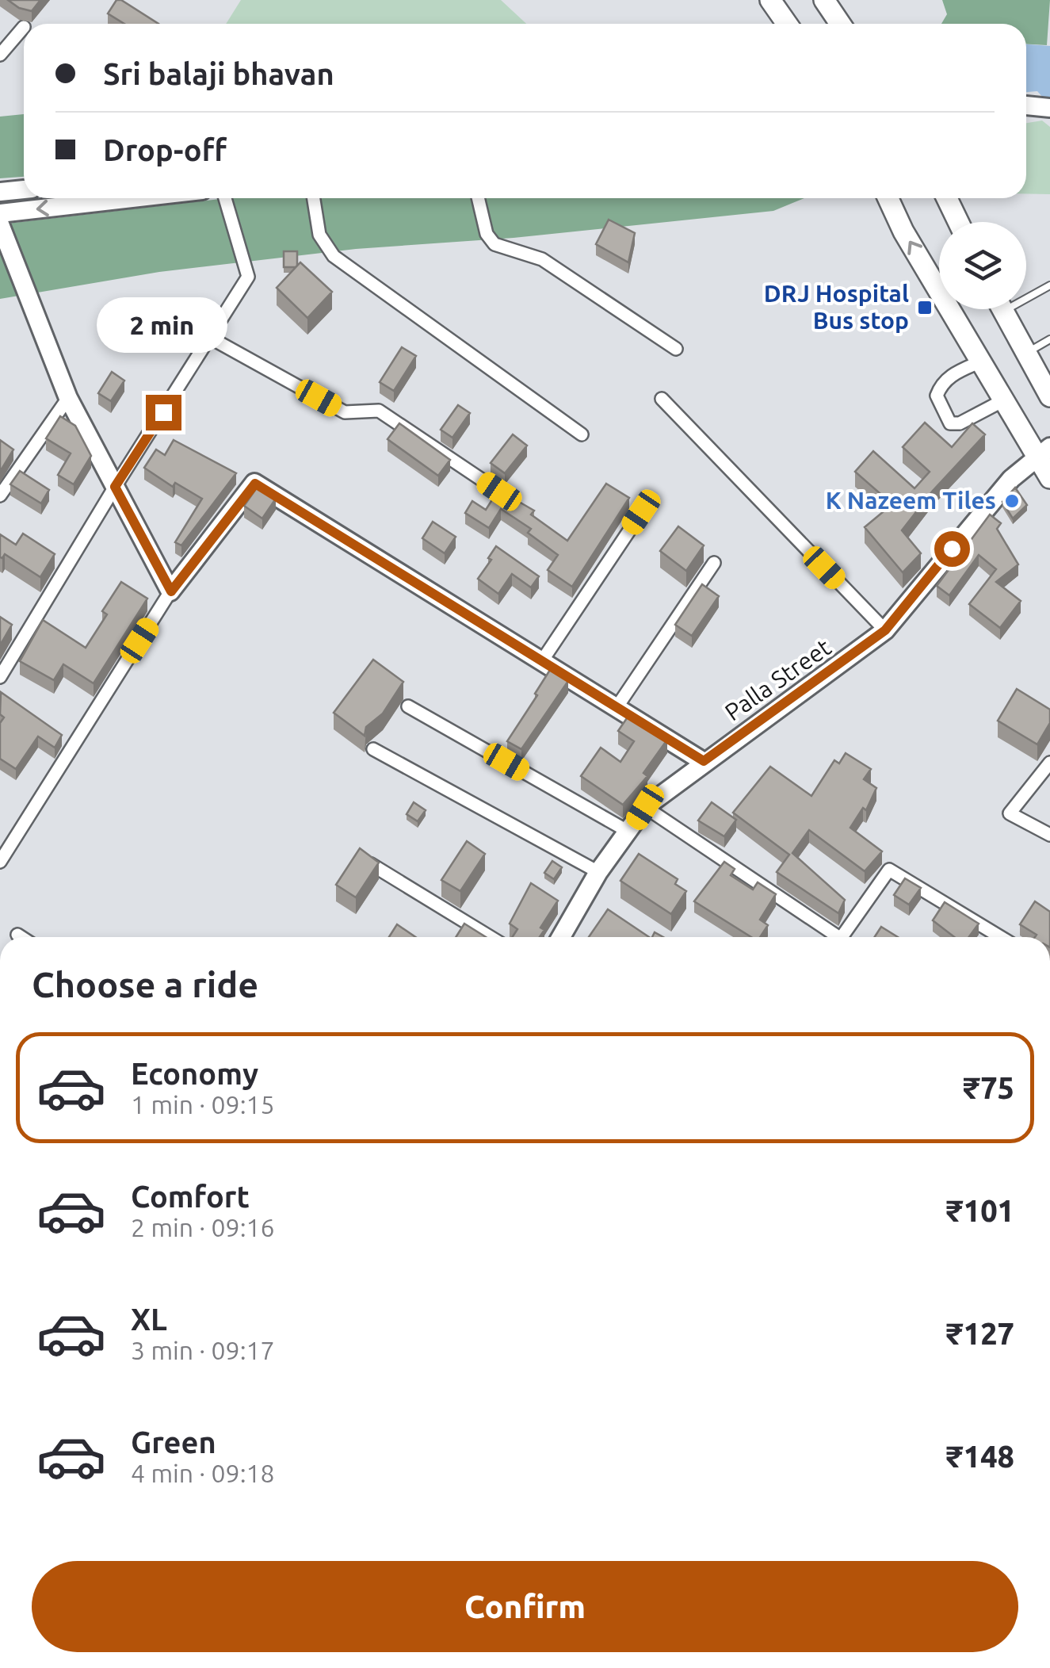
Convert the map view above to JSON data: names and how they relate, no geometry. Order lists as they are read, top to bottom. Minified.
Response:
{"streets":{"street":["Palla Street"]},"places":{"transit":["DRJ Hospital Bus stop"],"other":["K Nazeem Tiles"]},"page":{"banner":["Sri balaji bhavan","Drop-off"],"bubble":"2 min","heading":"Choose a ride","list":[{"name":"Economy","note":"1 min · 09:15","value":"₹75"},{"name":"Comfort","note":"2 min · 09:16","value":"₹101"},{"name":"XL","note":"3 min · 09:17","value":"₹127"},{"name":"Green","note":"4 min · 09:18","value":"₹148"}],"buttons":"Confirm"}}
